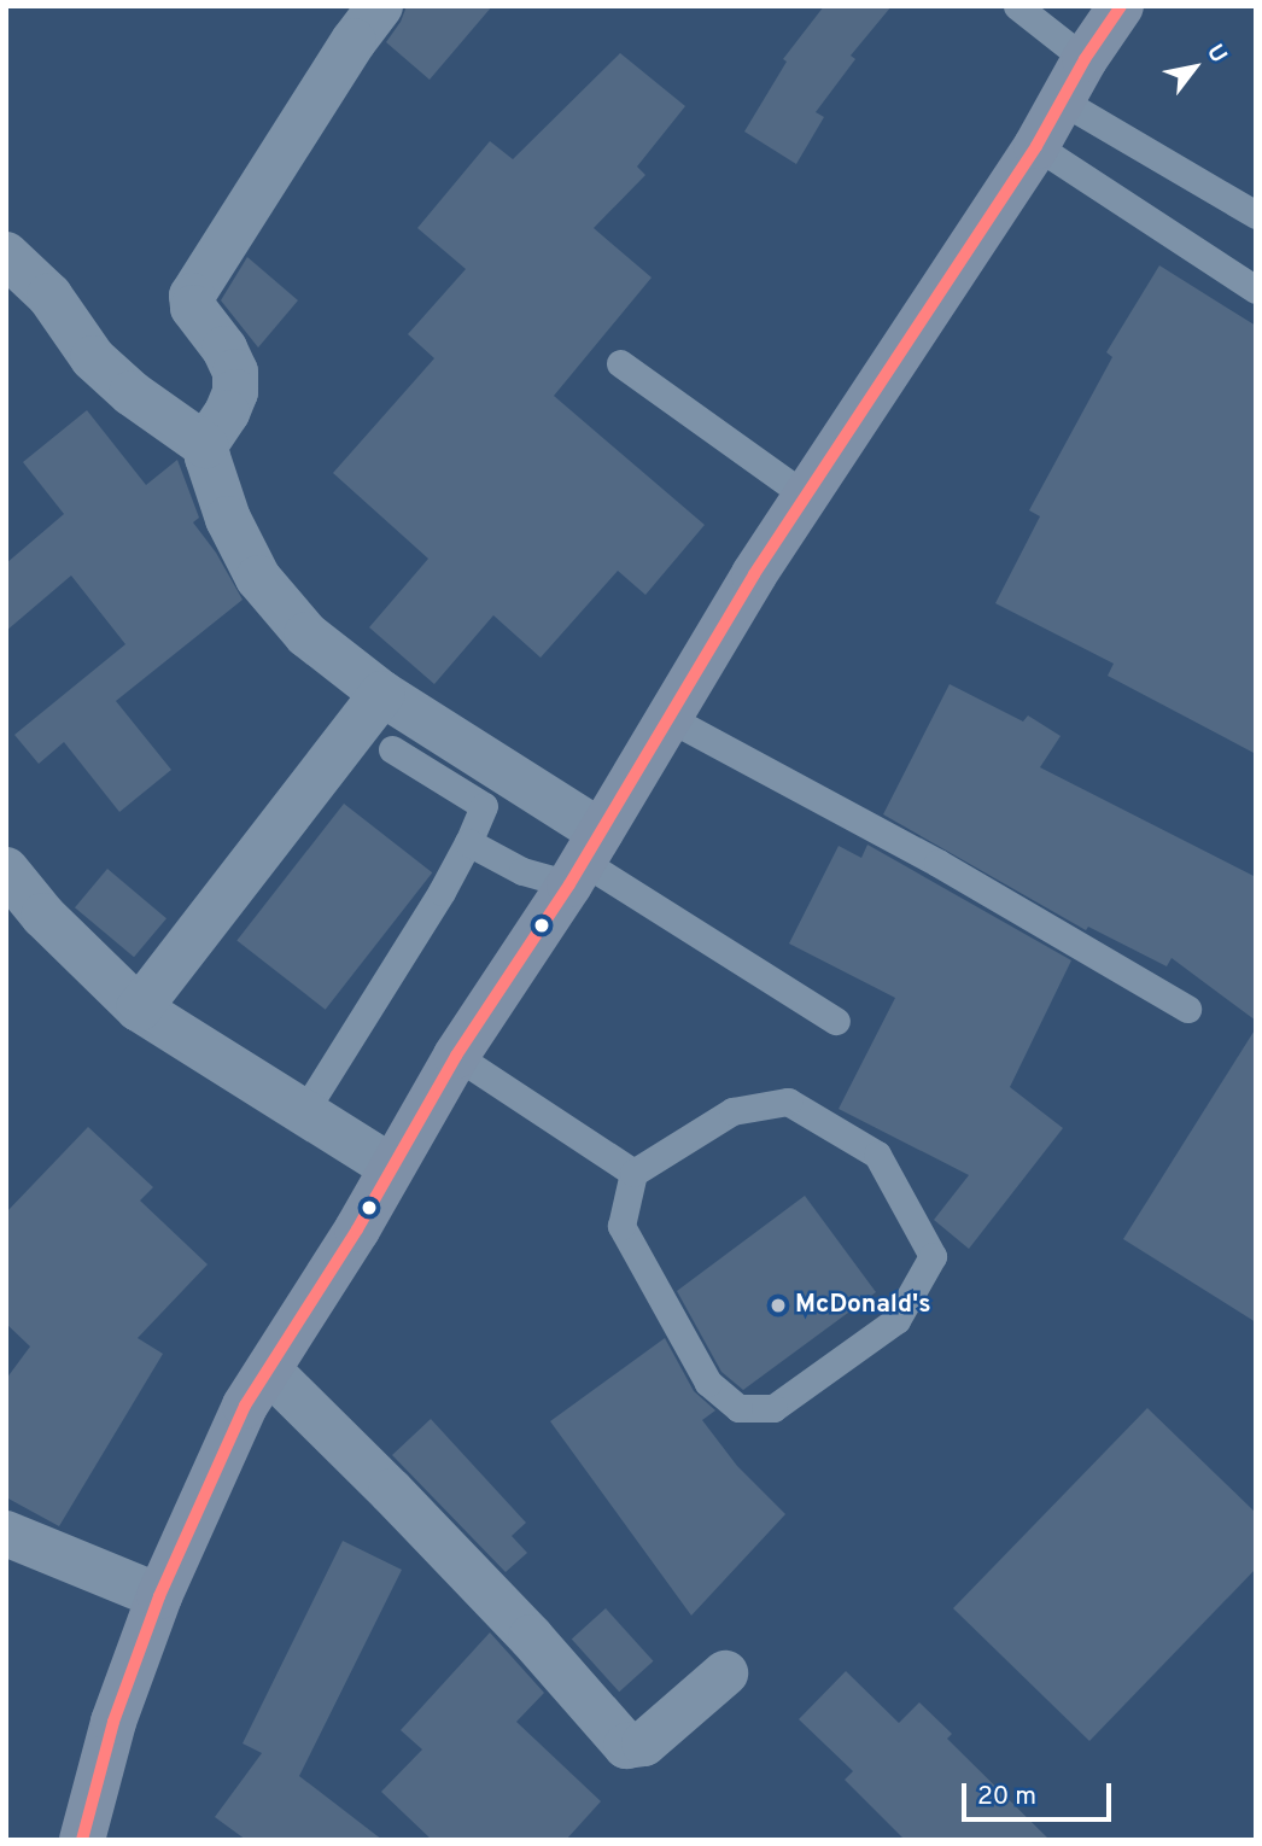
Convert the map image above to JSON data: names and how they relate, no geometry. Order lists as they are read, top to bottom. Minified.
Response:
{"places":["McDonald's"],"scale_bar":"20 m","north":"top right"}
